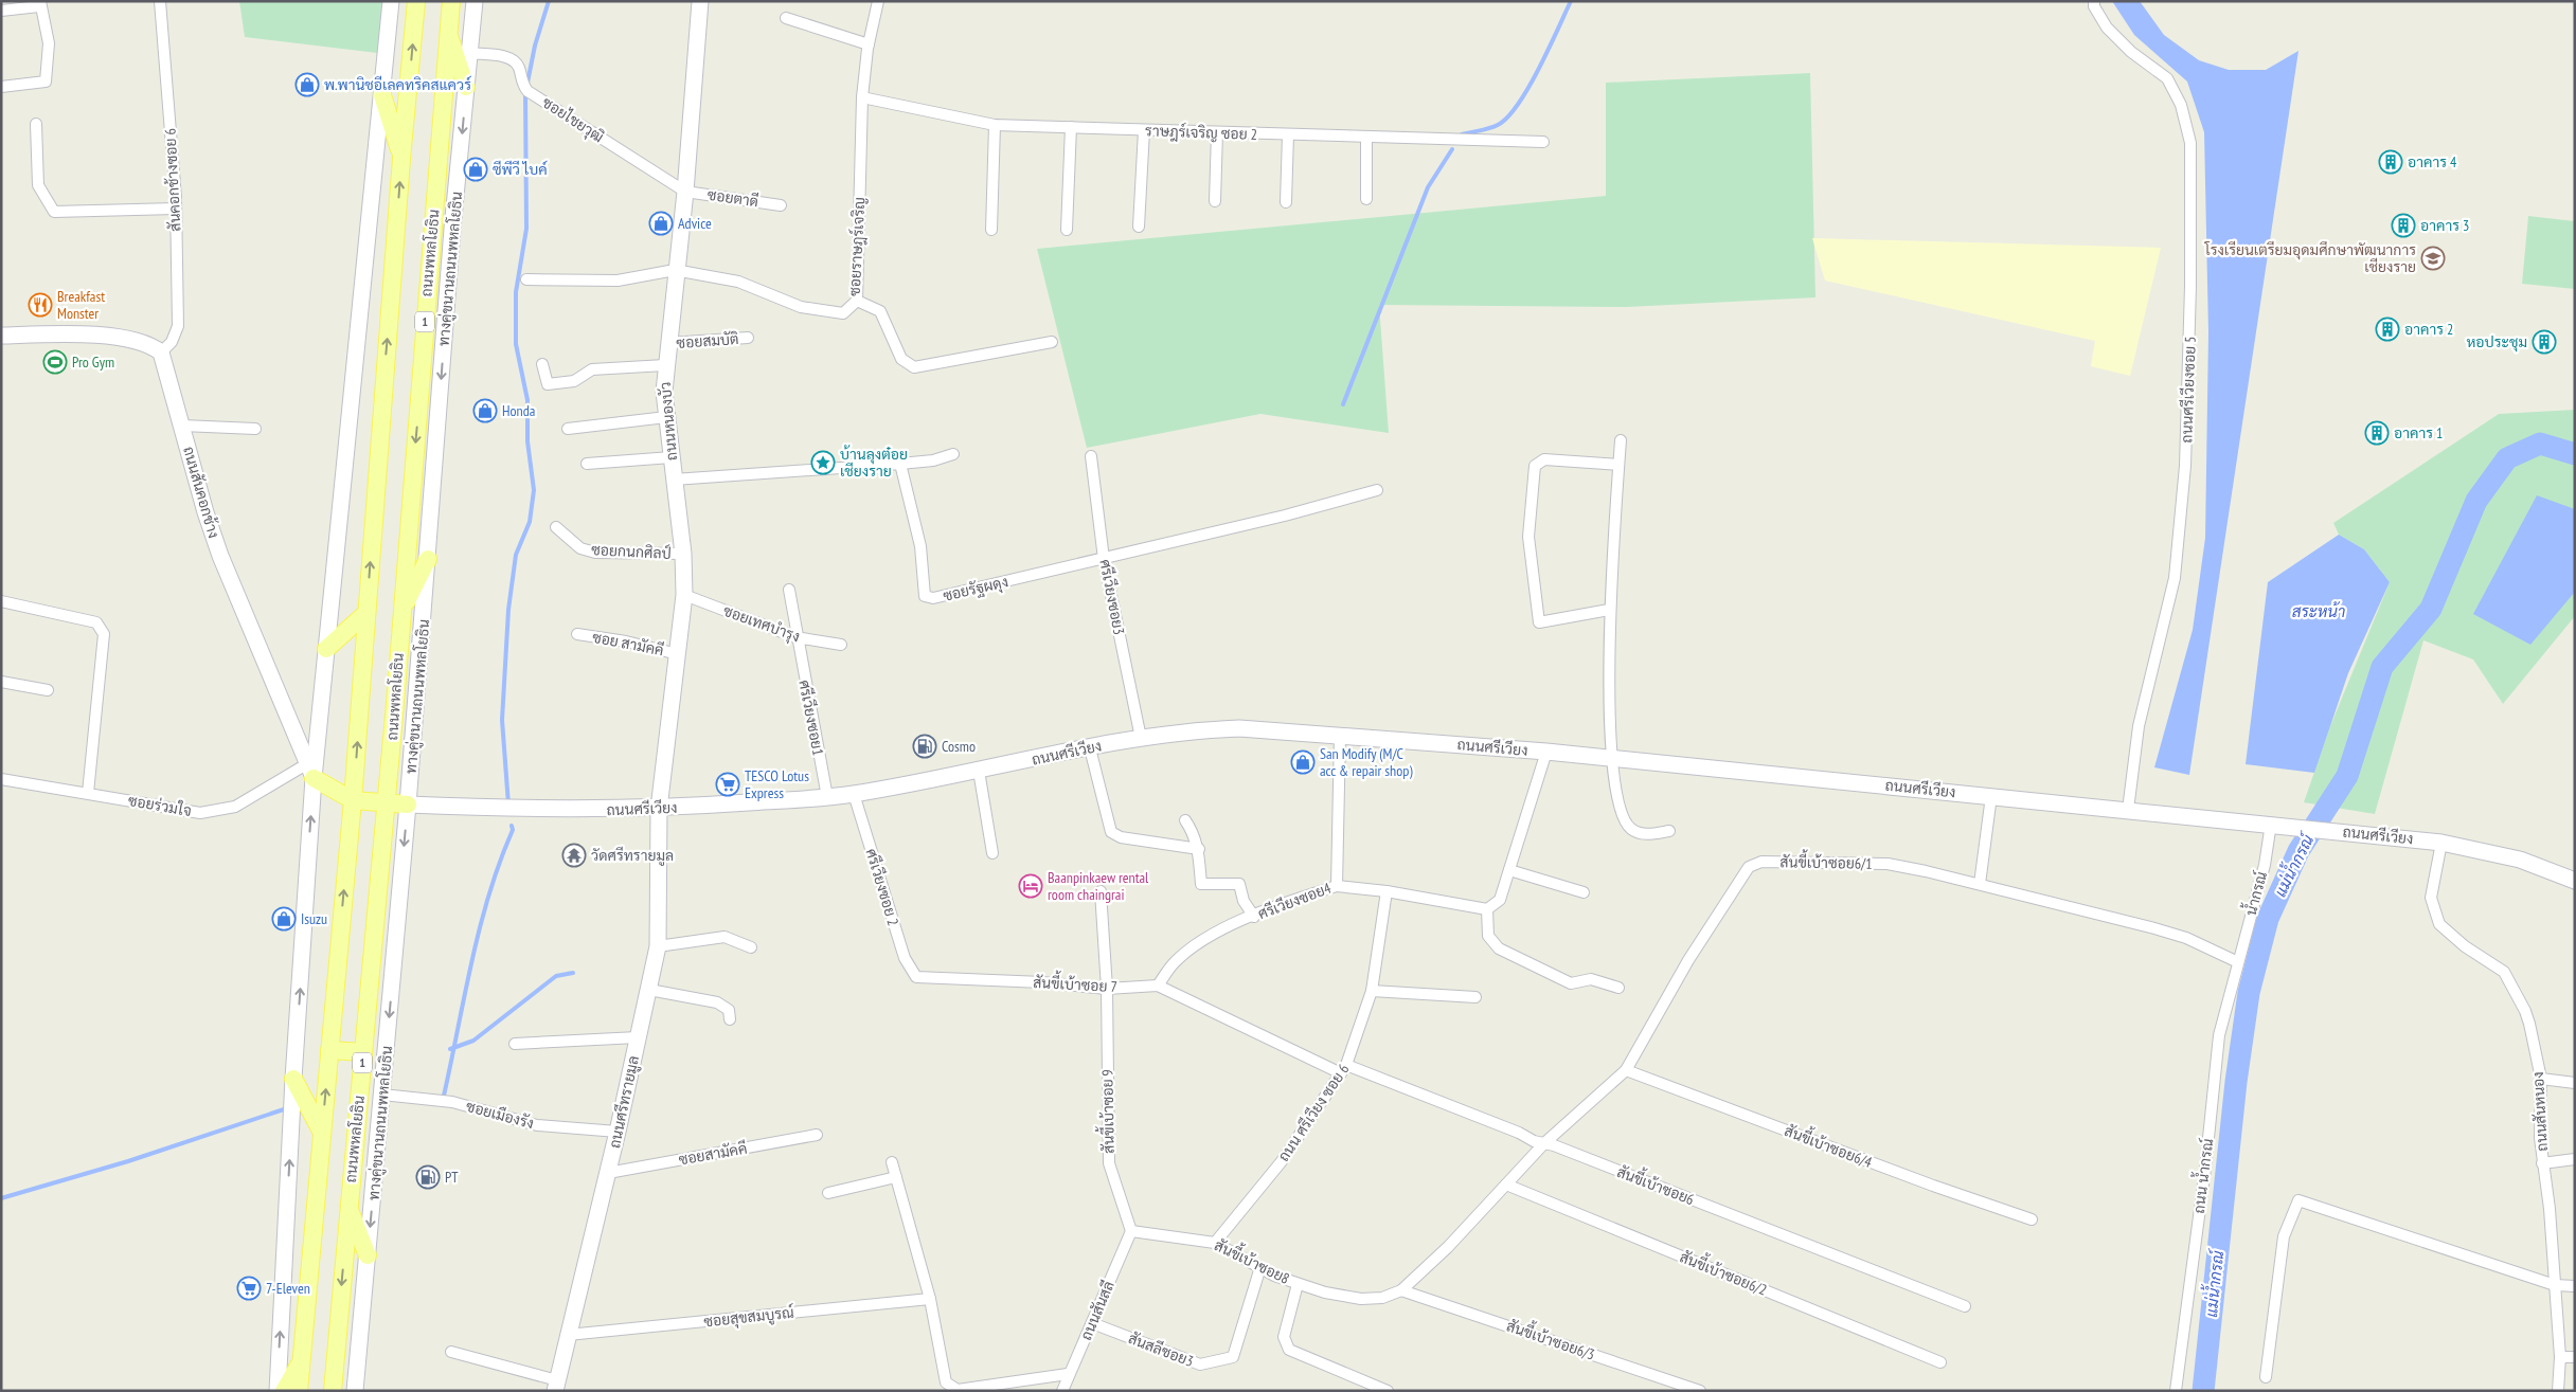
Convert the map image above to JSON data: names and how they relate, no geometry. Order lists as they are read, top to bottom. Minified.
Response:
{"streets":{"main road":["ถนนพหลโยธิน","ทางคู่ขนานถนนพหลโยธิน","1","ถนนหนองบัว","ถนนสันคอกช้าง","ถนนศรีเวียง","ถนนศรีทรายมูล"],"street":["ซอยไชยวุฒิ","ราษฎร์เจริญ ซอย 2","สันคอกช้างซอย 6","ซอยตาดี","ซอยราษฎร์เจริญ","ซอยสมบัติ","ถนนศรีเวียงซอย 5","ซอยกนกศิลป์","ซอยรัฐผดุง","ศรีเวียงซอย3","ซอยเทศบำรุง","ซอย สามัคคี","ศรีเวียงซอย1","ซอยร่วมใจ","สันขี้เบ้าซอย6/1","ศรีเวียงซอย 2","น้ำกรณ์","ศรีเวียงซอย4","สันขี้เบ้าซอย 7","สันขี้เบ้าซอย 9","ถนนสันหนอง","ถนน ศรีเวียง ซอย 6","ซอยเมืองรัง","สันขี้เบ้าซอย6/4","ซอยสามัคคี","ถนน น้ำกรณ์","สันขี้เบ้าซอย6","สันขี้เบ้าซอย8","สันขี้เบ้าซอย6/2","ถนนสันสลี","ซอยสุขสมบูรณ์","สันขี้เบ้าซอย6/3","สันสลีซอย3"]},"crossings":[["ซอยไชยวุฒิ","ซอยตาดี"],["ซอยไชยวุฒิ","ทางคู่ขนานถนนพหลโยธิน"],["ซอยไชยวุฒิ","ถนนหนองบัว"],["ราษฎร์เจริญ ซอย 2","ซอยราษฎร์เจริญ"],["สันคอกช้างซอย 6","ถนนสันคอกช้าง"],["ซอยตาดี","ถนนหนองบัว"],["ซอยราษฎร์เจริญ","ถนนหนองบัว"],["ทางคู่ขนานถนนพหลโยธิน","ถนนศรีเวียง"],["ทางคู่ขนานถนนพหลโยธิน","ซอยเมืองรัง"],["ซอยสมบัติ","ถนนหนองบัว"],["ถนนศรีเวียงซอย 5","ถนนศรีเวียง"],["ถนนหนองบัว","ซอยกนกศิลป์"],["ถนนหนองบัว","ซอยเทศบำรุง"],["ถนนหนองบัว","ซอย สามัคคี"],["ถนนหนองบัว","ถนนศรีเวียง"],["ถนนหนองบัว","ถนนศรีทรายมูล"],["ถนนสันคอกช้าง","ซอยร่วมใจ"],["ซอยรัฐผดุง","ศรีเวียงซอย3"],["ศรีเวียงซอย3","ถนนศรีเวียง"],["ซอยเทศบำรุง","ศรีเวียงซอย1"],["ศรีเวียงซอย1","ถนนศรีเวียง"],["ถนนศรีเวียง","ศรีเวียงซอย 2"],["ถนนศรีเวียง","น้ำกรณ์"],["ถนนศรีเวียง","ศรีเวียงซอย4"],["ถนนศรีเวียง","ถนนศรีทรายมูล"],["ถนนศรีเวียง","ถนนสันหนอง"],["สันขี้เบ้าซอย6/1","น้ำกรณ์"],["สันขี้เบ้าซอย6/1","สันขี้เบ้าซอย6/4"],["สันขี้เบ้าซอย6/1","ถนน น้ำกรณ์"],["สันขี้เบ้าซอย6/1","สันขี้เบ้าซอย6"],["สันขี้เบ้าซอย6/1","สันขี้เบ้าซอย8"],["สันขี้เบ้าซอย6/1","สันขี้เบ้าซอย6/2"],["สันขี้เบ้าซอย6/1","สันขี้เบ้าซอย6/3"],["ศรีเวียงซอย 2","สันขี้เบ้าซอย 7"],["น้ำกรณ์","ถนน น้ำกรณ์"],["ศรีเวียงซอย4","สันขี้เบ้าซอย 7"],["สันขี้เบ้าซอย 7","สันขี้เบ้าซอย 9"],["สันขี้เบ้าซอย 7","ถนน ศรีเวียง ซอย 6"],["สันขี้เบ้าซอย 7","สันขี้เบ้าซอย6"],["ถนนศรีทรายมูล","ซอยเมืองรัง"],["ถนนศรีทรายมูล","ซอยสามัคคี"],["ถนนศรีทรายมูล","ซอยสุขสมบูรณ์"],["สันขี้เบ้าซอย 9","สันขี้เบ้าซอย8"],["สันขี้เบ้าซอย 9","ถนนสันสลี"],["ถนน ศรีเวียง ซอย 6","สันขี้เบ้าซอย6"],["ถนน ศรีเวียง ซอย 6","สันขี้เบ้าซอย8"],["สันขี้เบ้าซอย8","ถนนสันสลี"],["สันขี้เบ้าซอย8","สันขี้เบ้าซอย6/3"],["สันขี้เบ้าซอย8","สันสลีซอย3"],["ถนนสันสลี","สันสลีซอย3"]],"water":["สระหน้า","แม่น้ำกรณ์"],"places":{"shop":["พ.พานิชอีเลคทริคสแควร์","ซีพีวี ไบค์","Advice","Honda","San Modify (M/C acc & repair shop)","Isuzu"],"building":["อาคาร 4","อาคาร 3","อาคาร 2","หอประชุม","อาคาร 1"],"school or university":["โรงเรียนเตรียมอุดมศึกษาพัฒนาการ เชียงราย"],"restaurant":["Breakfast Monster"],"sports":["Pro Gym"],"place":["บ้านลุงต๋อย เชียงราย"],"fuel station":["Cosmo","PT"],"supermarket":["TESCO Lotus Express","7-Eleven"],"temple":["วัดศรีทรายมูล"],"hotel":["Baanpinkaew rental room chaingrai"]}}
